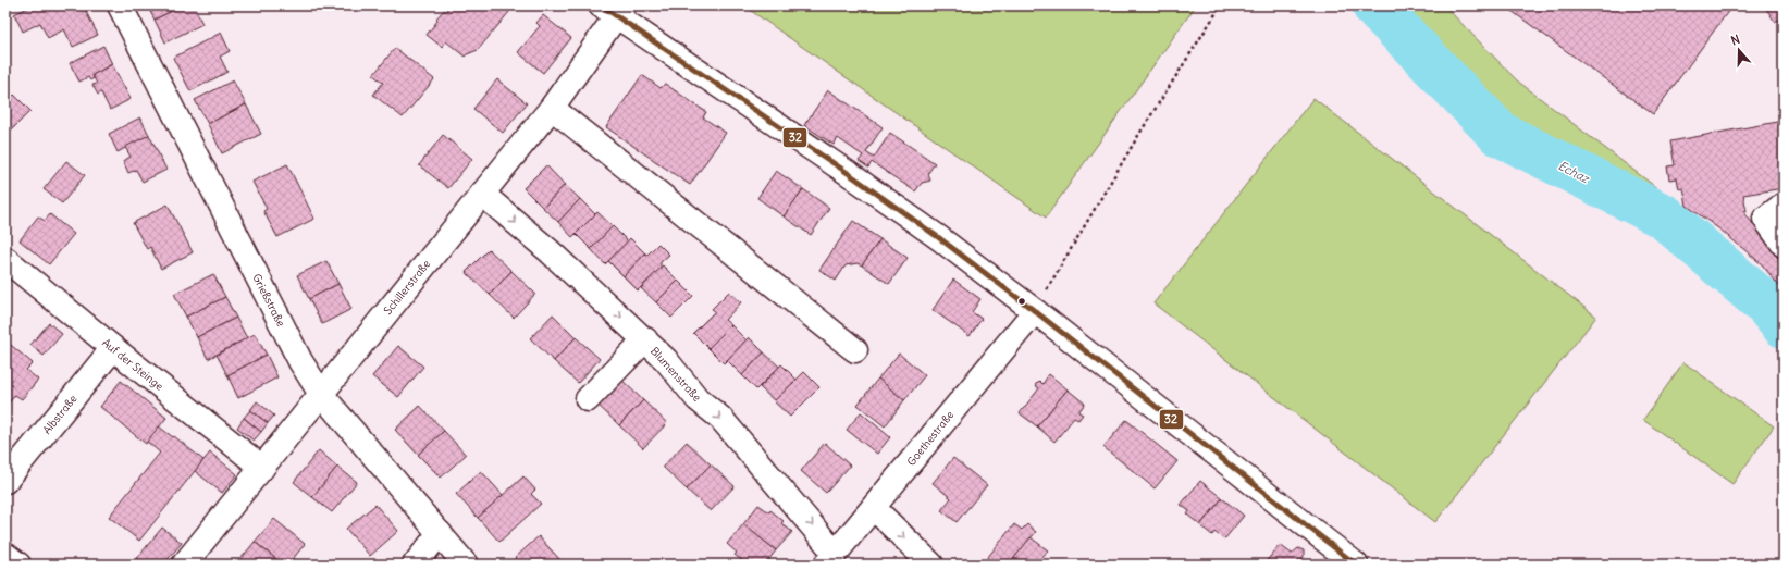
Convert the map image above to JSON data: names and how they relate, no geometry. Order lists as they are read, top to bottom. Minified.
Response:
{"streets":{"street":["Schillerstraße","Grießstraße","Auf der Steinge","Blumenstraße","Albstraße","Goethestraße"]},"crossings":[["Schillerstraße","Grießstraße"],["Schillerstraße","Auf der Steinge"],["Schillerstraße","Blumenstraße"],["Auf der Steinge","Albstraße"],["Blumenstraße","Goethestraße"]],"water":["Echaz"],"lines":["transit line 32"],"north":"top"}
